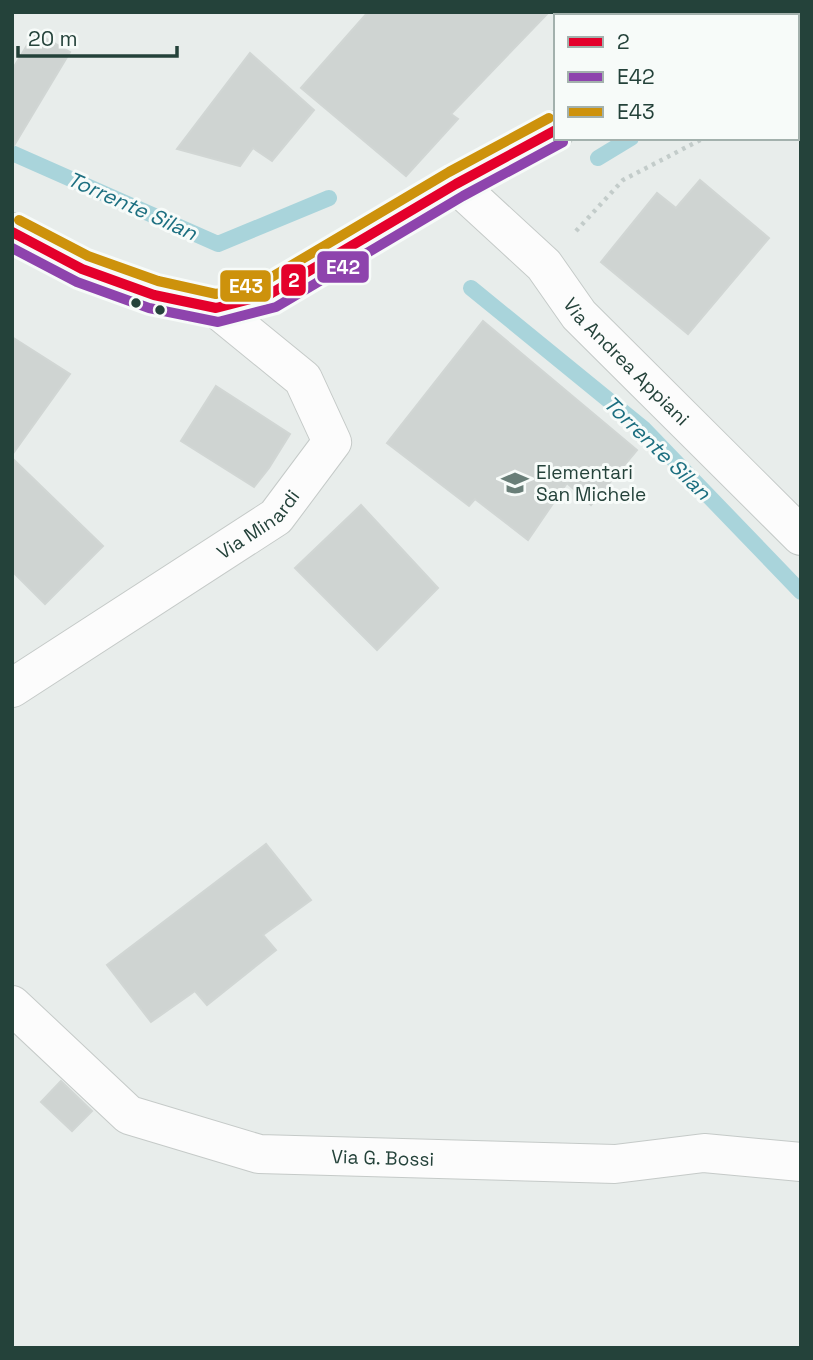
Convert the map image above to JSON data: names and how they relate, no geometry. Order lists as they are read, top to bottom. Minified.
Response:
{"streets":{"street":["Via Andrea Appiani","Via Minardi","Via G. Bossi"]},"water":["Torrente Silan"],"places":{"school or university":["Elementari San Michele"]},"lines":["transit line E43","transit line 2","transit line E42"],"legend":["2","E42","E43"],"scale_bar":"20 m"}
